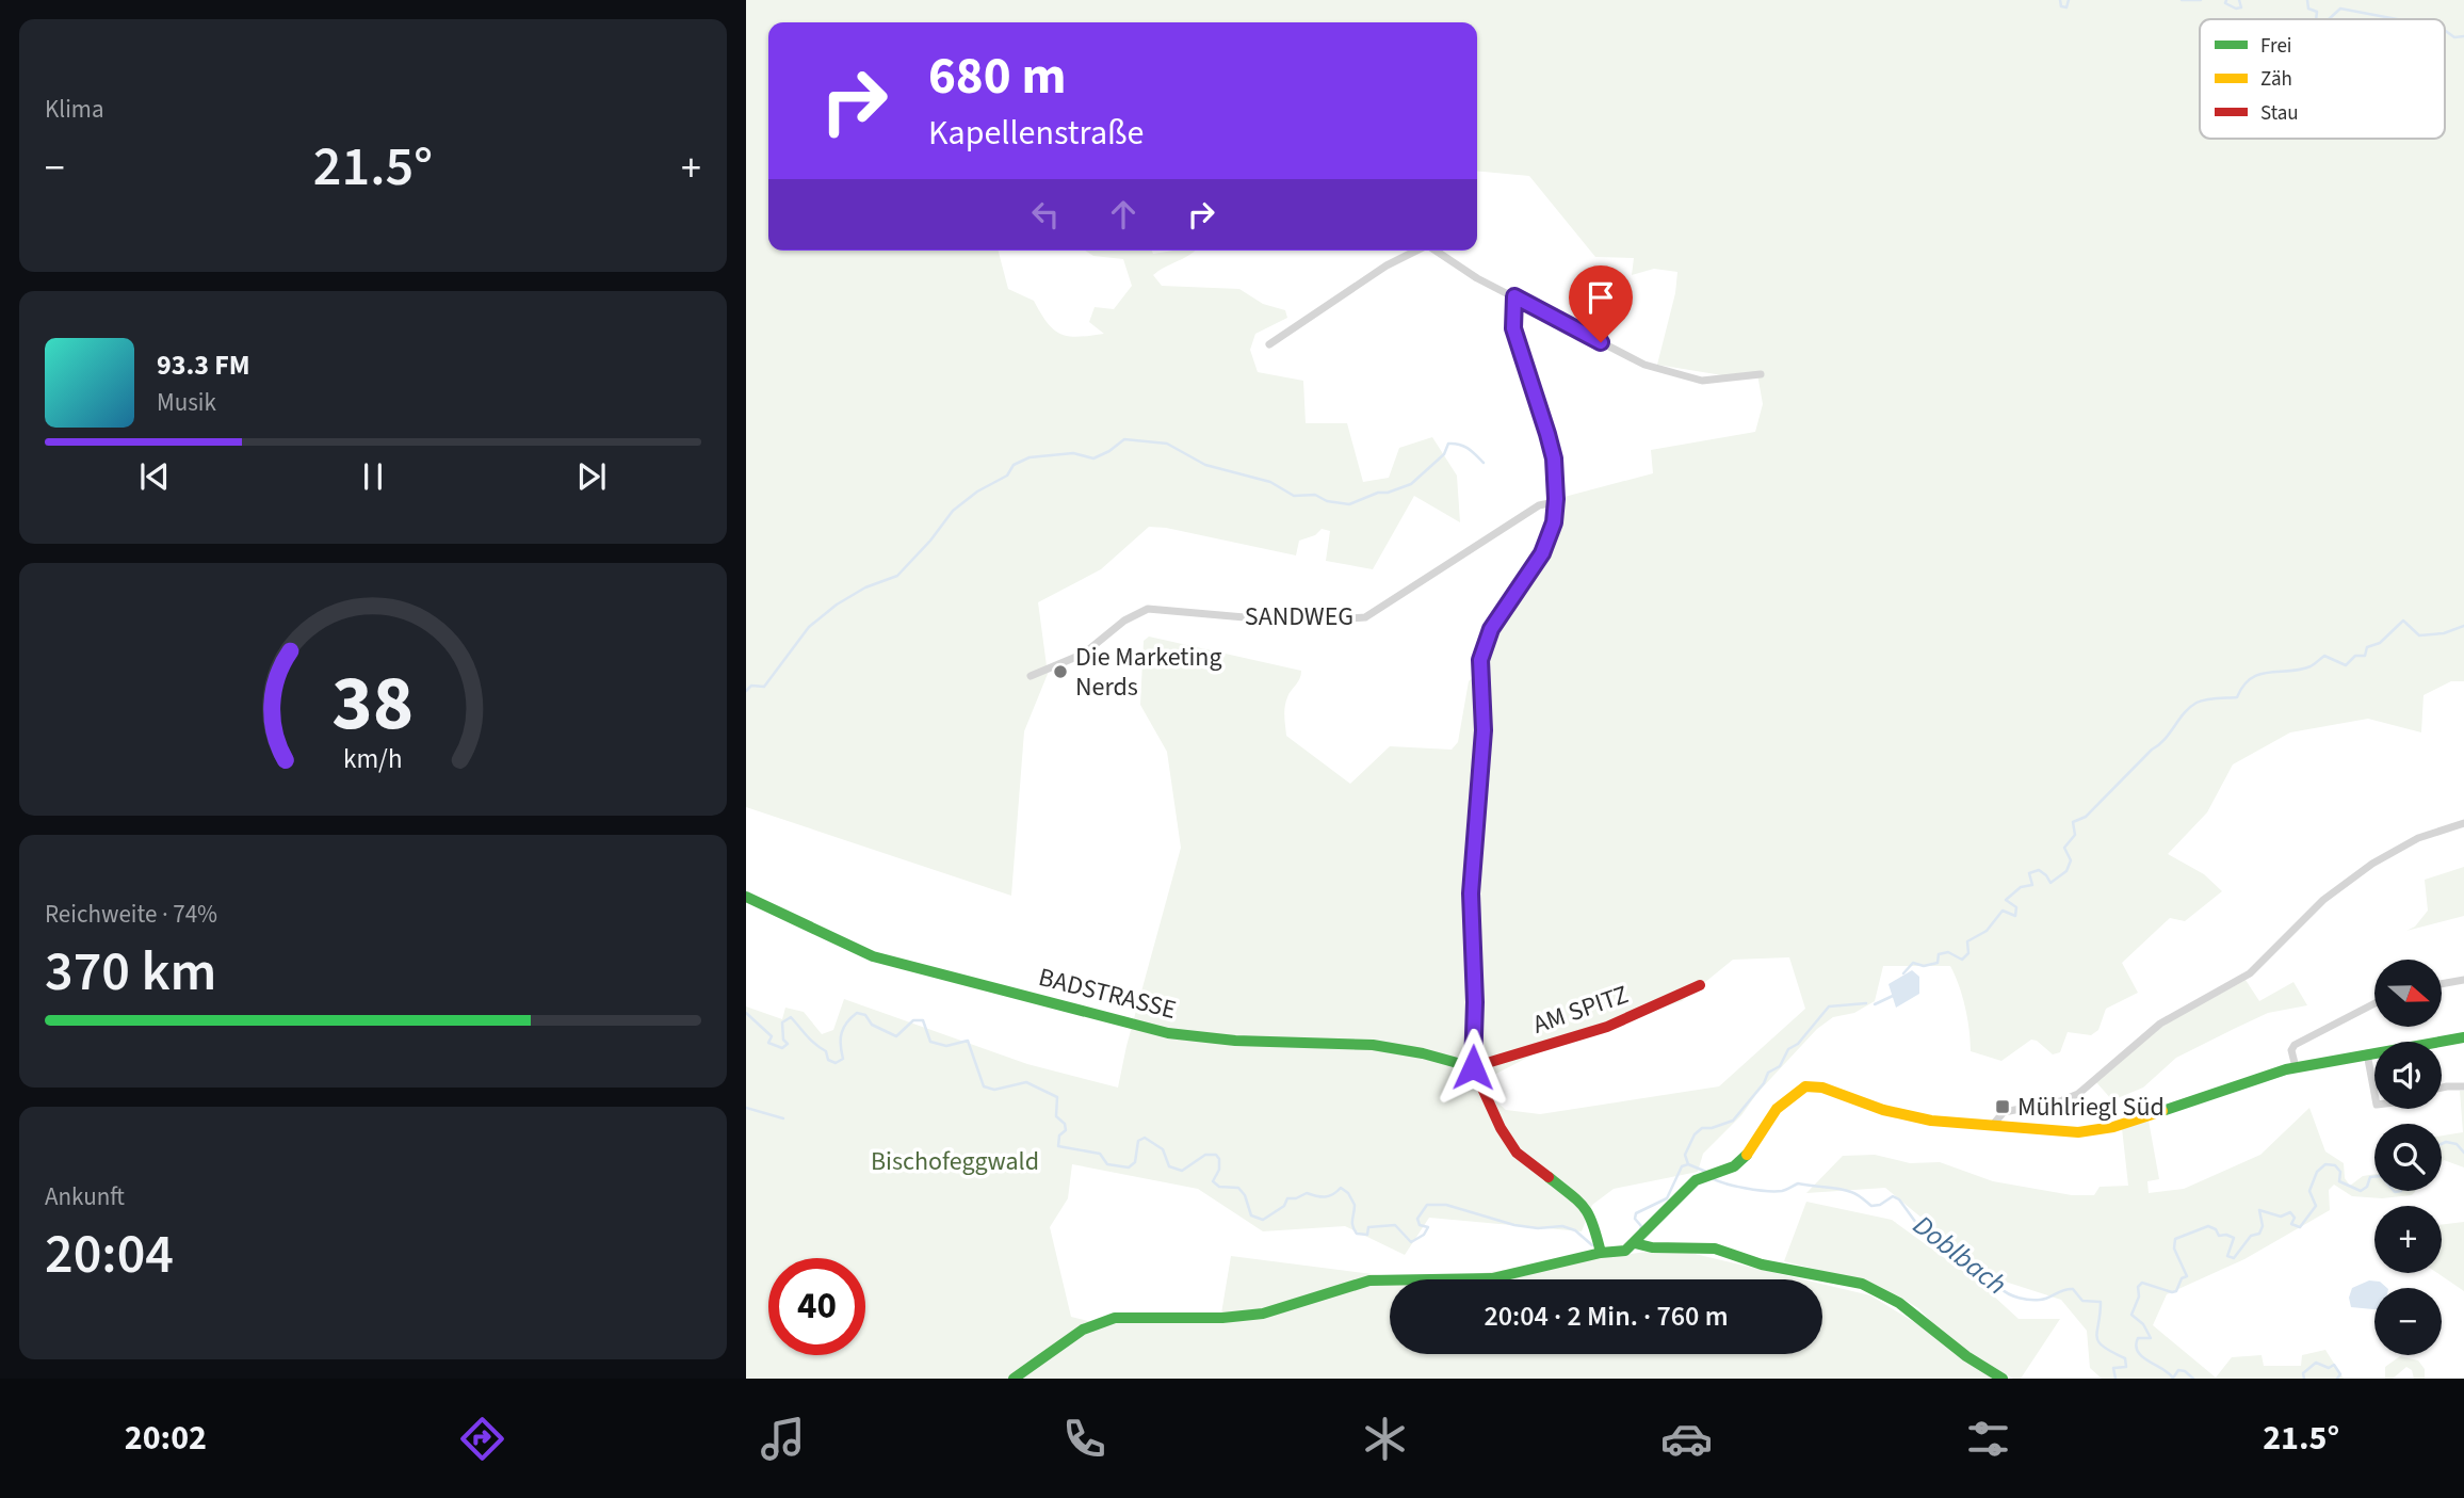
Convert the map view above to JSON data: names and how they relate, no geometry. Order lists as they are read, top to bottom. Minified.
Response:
{"streets":{"street":["SANDWEG","BADSTRASSE","AM SPITZ"]},"crossings":[["BADSTRASSE","AM SPITZ"]],"water":["Doblbach"],"parks":["Bischofeggwald"],"places":{"other":["Die Marketing Nerds"],"transit":["Mühlriegl Süd"]},"legend":["Frei","Zäh","Stau"],"north":"right","page":{"tile":["Klima",["Reichweite · 74%","370 km"],["Ankunft","20:04"]],"turn":["680 m","Kapellenstraße"],"heat":["−","21.5°","+"],"song":["93.3 FM","Musik"],"map_buttons":["+","−"],"limit":"40","trip":"20:04 · 2 Min. · 760 m","tabs":["20:02","21.5°"],"gauge":["38","km/h"]}}
